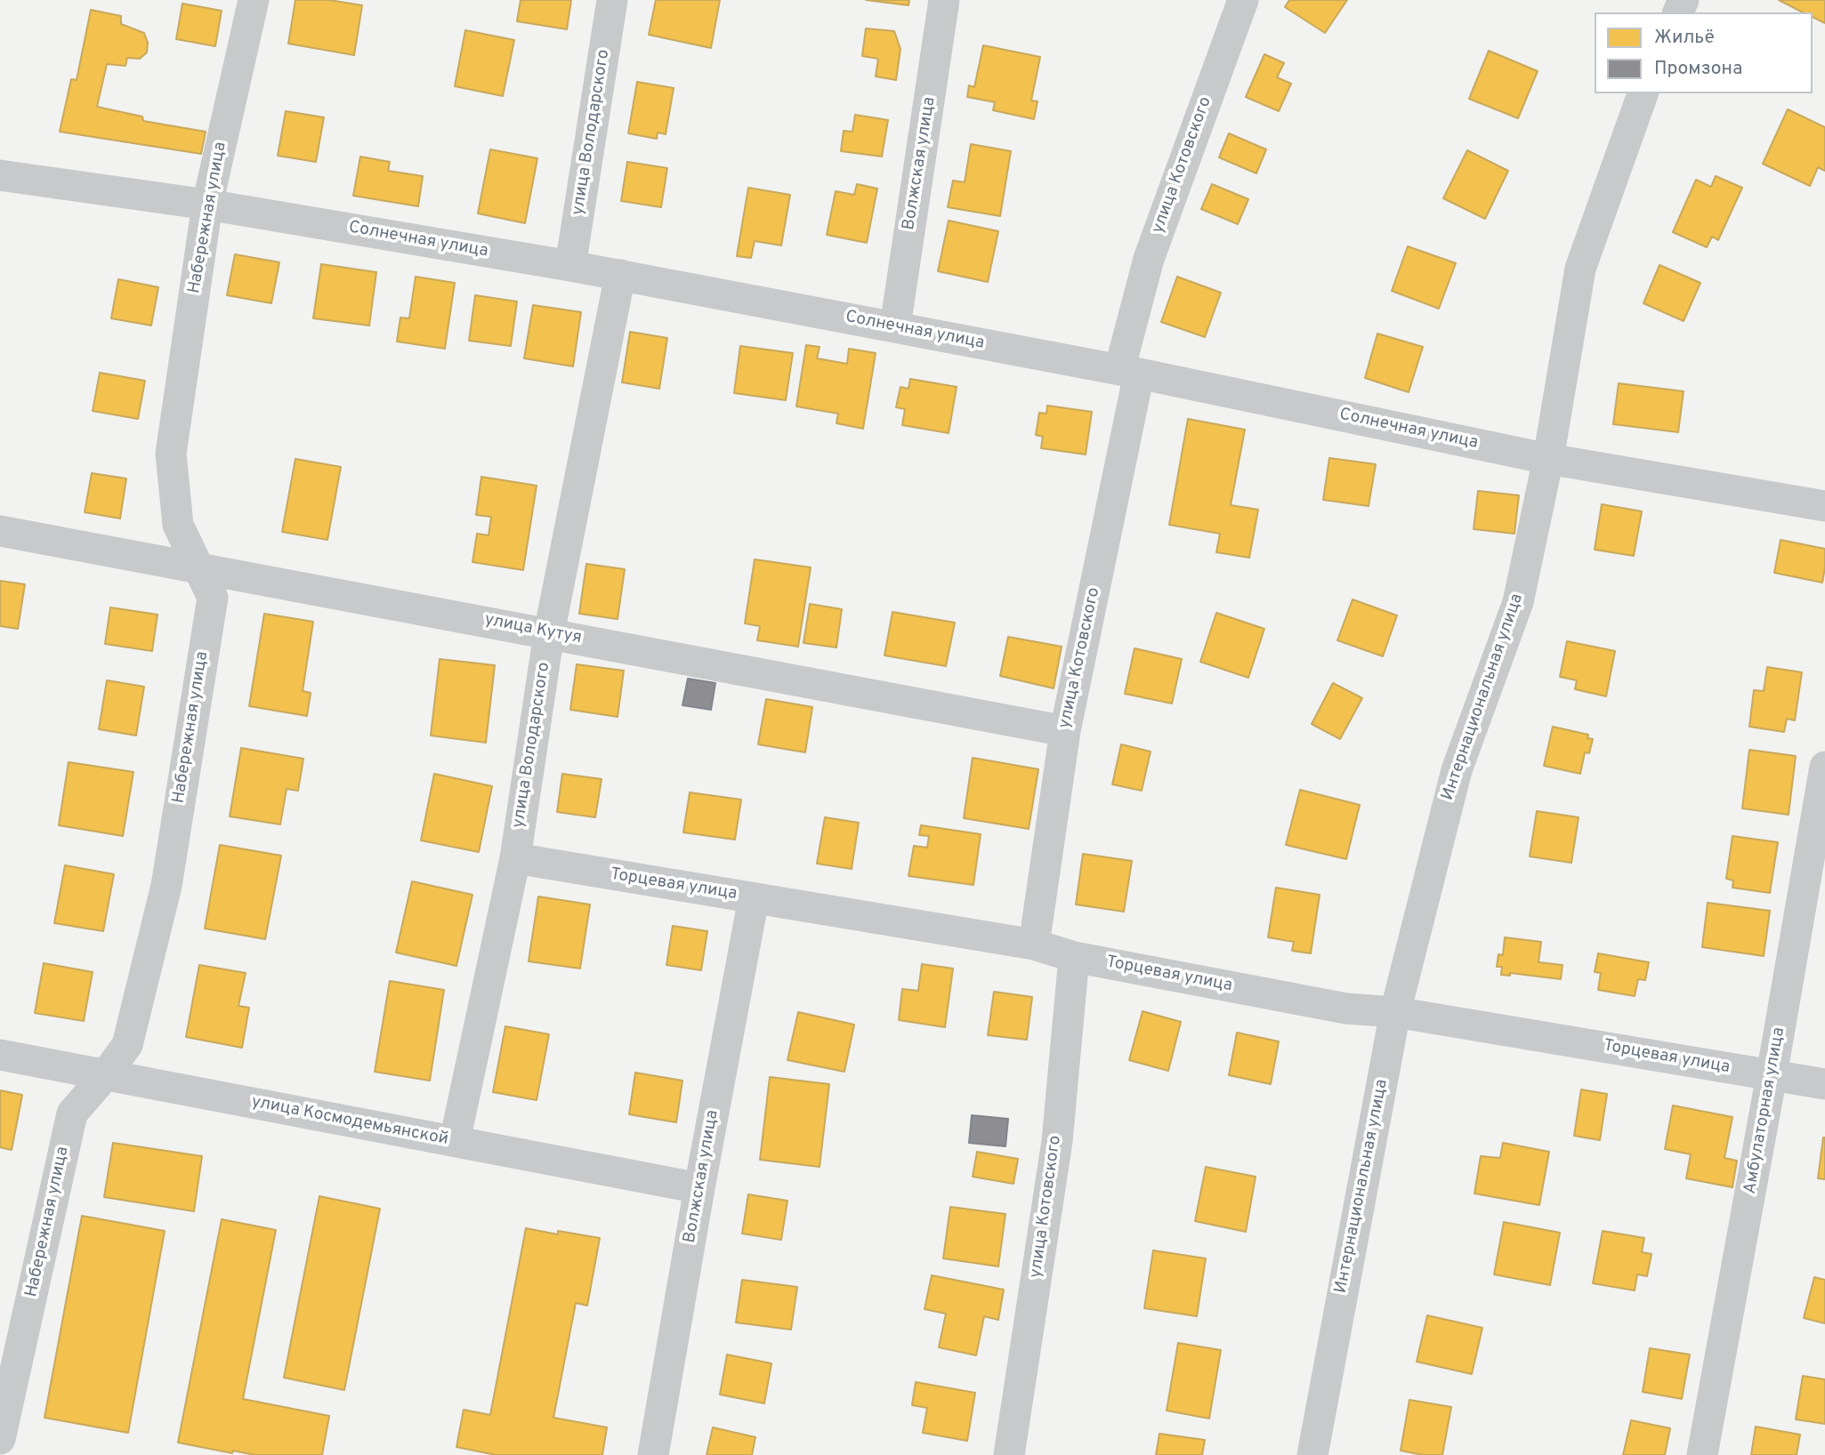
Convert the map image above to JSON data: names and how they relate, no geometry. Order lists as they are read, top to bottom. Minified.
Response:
{"streets":{"street":["улица Володарского","Волжская улица","улица Котовского","Набережная улица","Солнечная улица","улица Кутуя","Интернациональная улица","Торцевая улица","Амбулаторная улица","улица Космодемьянской"]},"crossings":[["улица Володарского","Солнечная улица"],["улица Володарского","улица Кутуя"],["улица Володарского","Торцевая улица"],["улица Володарского","улица Космодемьянской"],["Волжская улица","Солнечная улица"],["Волжская улица","Торцевая улица"],["Волжская улица","улица Космодемьянской"],["улица Котовского","Солнечная улица"],["улица Котовского","улица Кутуя"],["улица Котовского","Торцевая улица"],["Набережная улица","Солнечная улица"],["Набережная улица","улица Кутуя"],["Набережная улица","улица Космодемьянской"],["Солнечная улица","Интернациональная улица"],["Интернациональная улица","Торцевая улица"],["Торцевая улица","Амбулаторная улица"]],"legend":["Жильё","Промзона"]}
